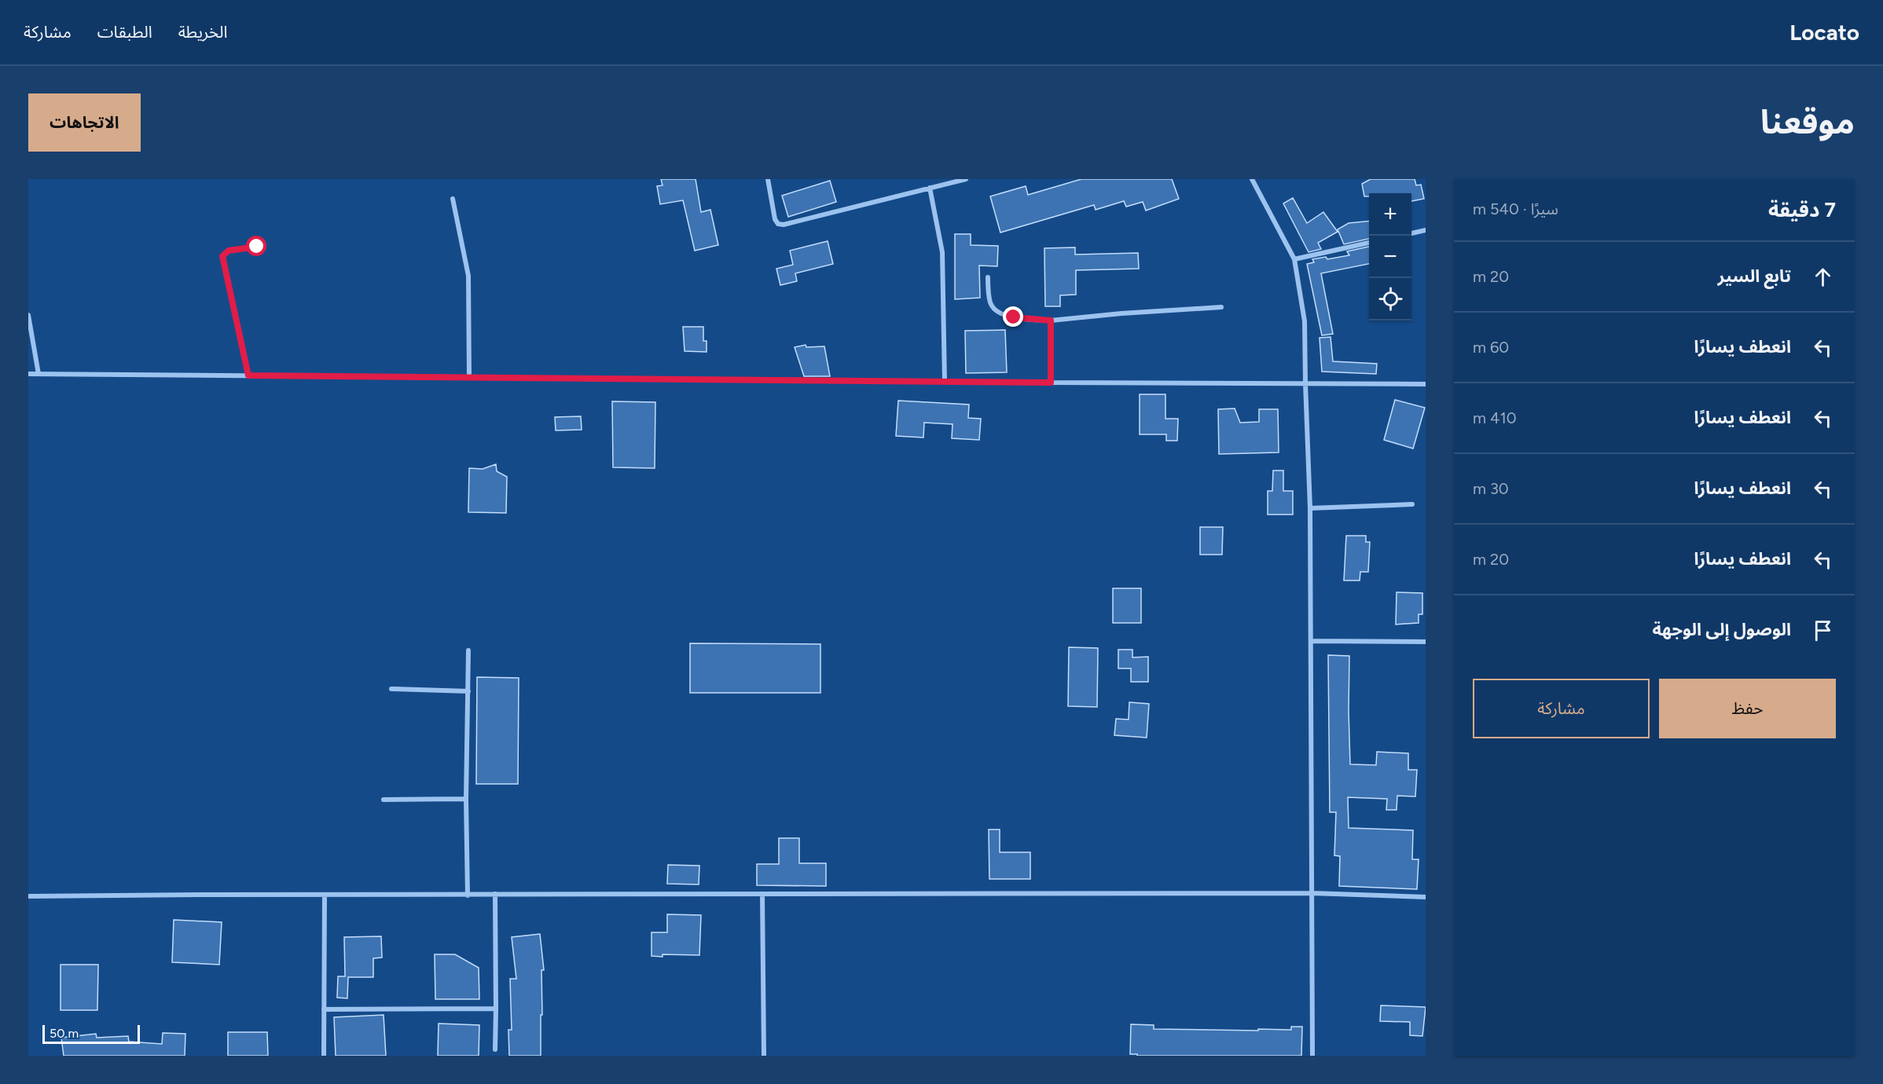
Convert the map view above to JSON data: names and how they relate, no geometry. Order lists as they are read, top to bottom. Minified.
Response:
{"scale_bar":"50 m","page":{"header":"Locato","nav":["الخريطة","الطبقات","مشاركة"],"title":"موقعنا","buttons":["الاتجاهات",["حفظ","مشاركة"]],"heading":["7 دقيقة","سيرًا · 540 m"],"map_buttons":["+","−"],"list":[["تابع السير","20 m"],["انعطف يسارًا","60 m"],["انعطف يسارًا","410 m"],["انعطف يسارًا","30 m"],["انعطف يسارًا","20 m"],"الوصول إلى الوجهة"],"scale":"50 m"}}
